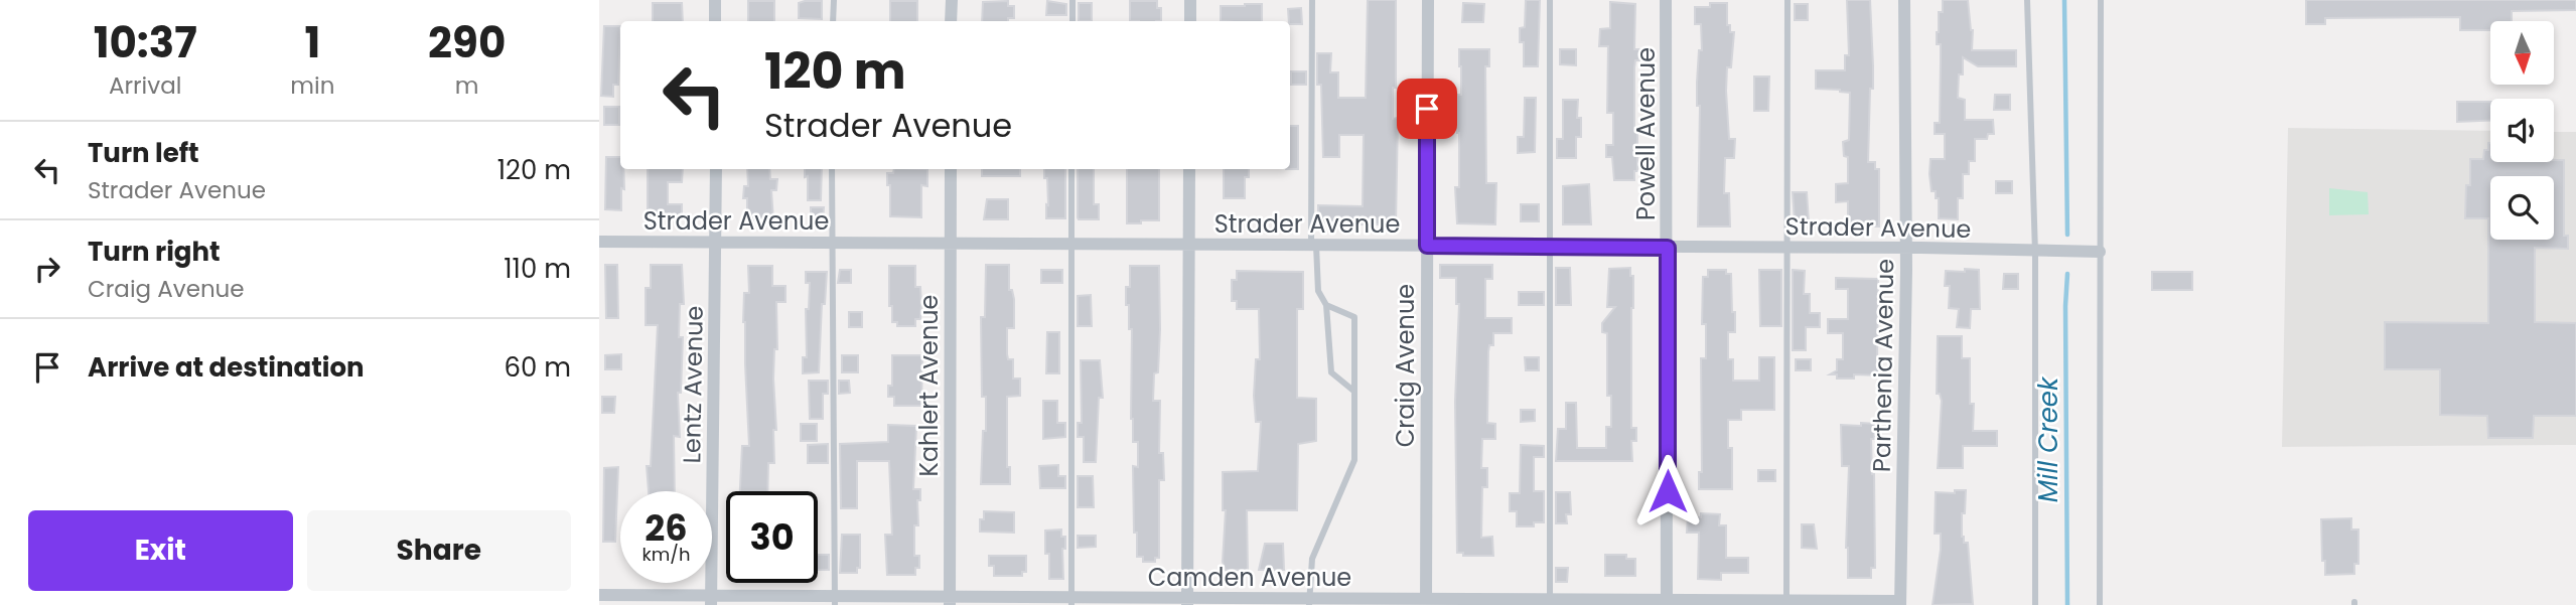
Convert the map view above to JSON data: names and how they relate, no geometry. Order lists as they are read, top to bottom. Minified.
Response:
{"streets":{"street":["Powell Avenue","Strader Avenue","Craig Avenue","Parthenia Avenue","Lentz Avenue","Kahlert Avenue","Camden Avenue"]},"crossings":[["Powell Avenue","Strader Avenue"],["Powell Avenue","Camden Avenue"],["Strader Avenue","Craig Avenue"],["Strader Avenue","Parthenia Avenue"],["Strader Avenue","Lentz Avenue"],["Strader Avenue","Kahlert Avenue"],["Craig Avenue","Camden Avenue"],["Parthenia Avenue","Camden Avenue"],["Lentz Avenue","Camden Avenue"],["Kahlert Avenue","Camden Avenue"]],"water":["Mill Creek"],"north":"bottom","page":{"eta":["10:37","Arrival","1","min","290","m"],"turn":["120 m","Strader Avenue"],"list":[{"name":"Turn left","note":"Strader Avenue","value":"120 m"},{"name":"Turn right","note":"Craig Avenue","value":"110 m"},{"name":"Arrive at destination","value":"60 m"}],"speed":"26 km/h","limit":"30","buttons":["Exit","Share"]}}
